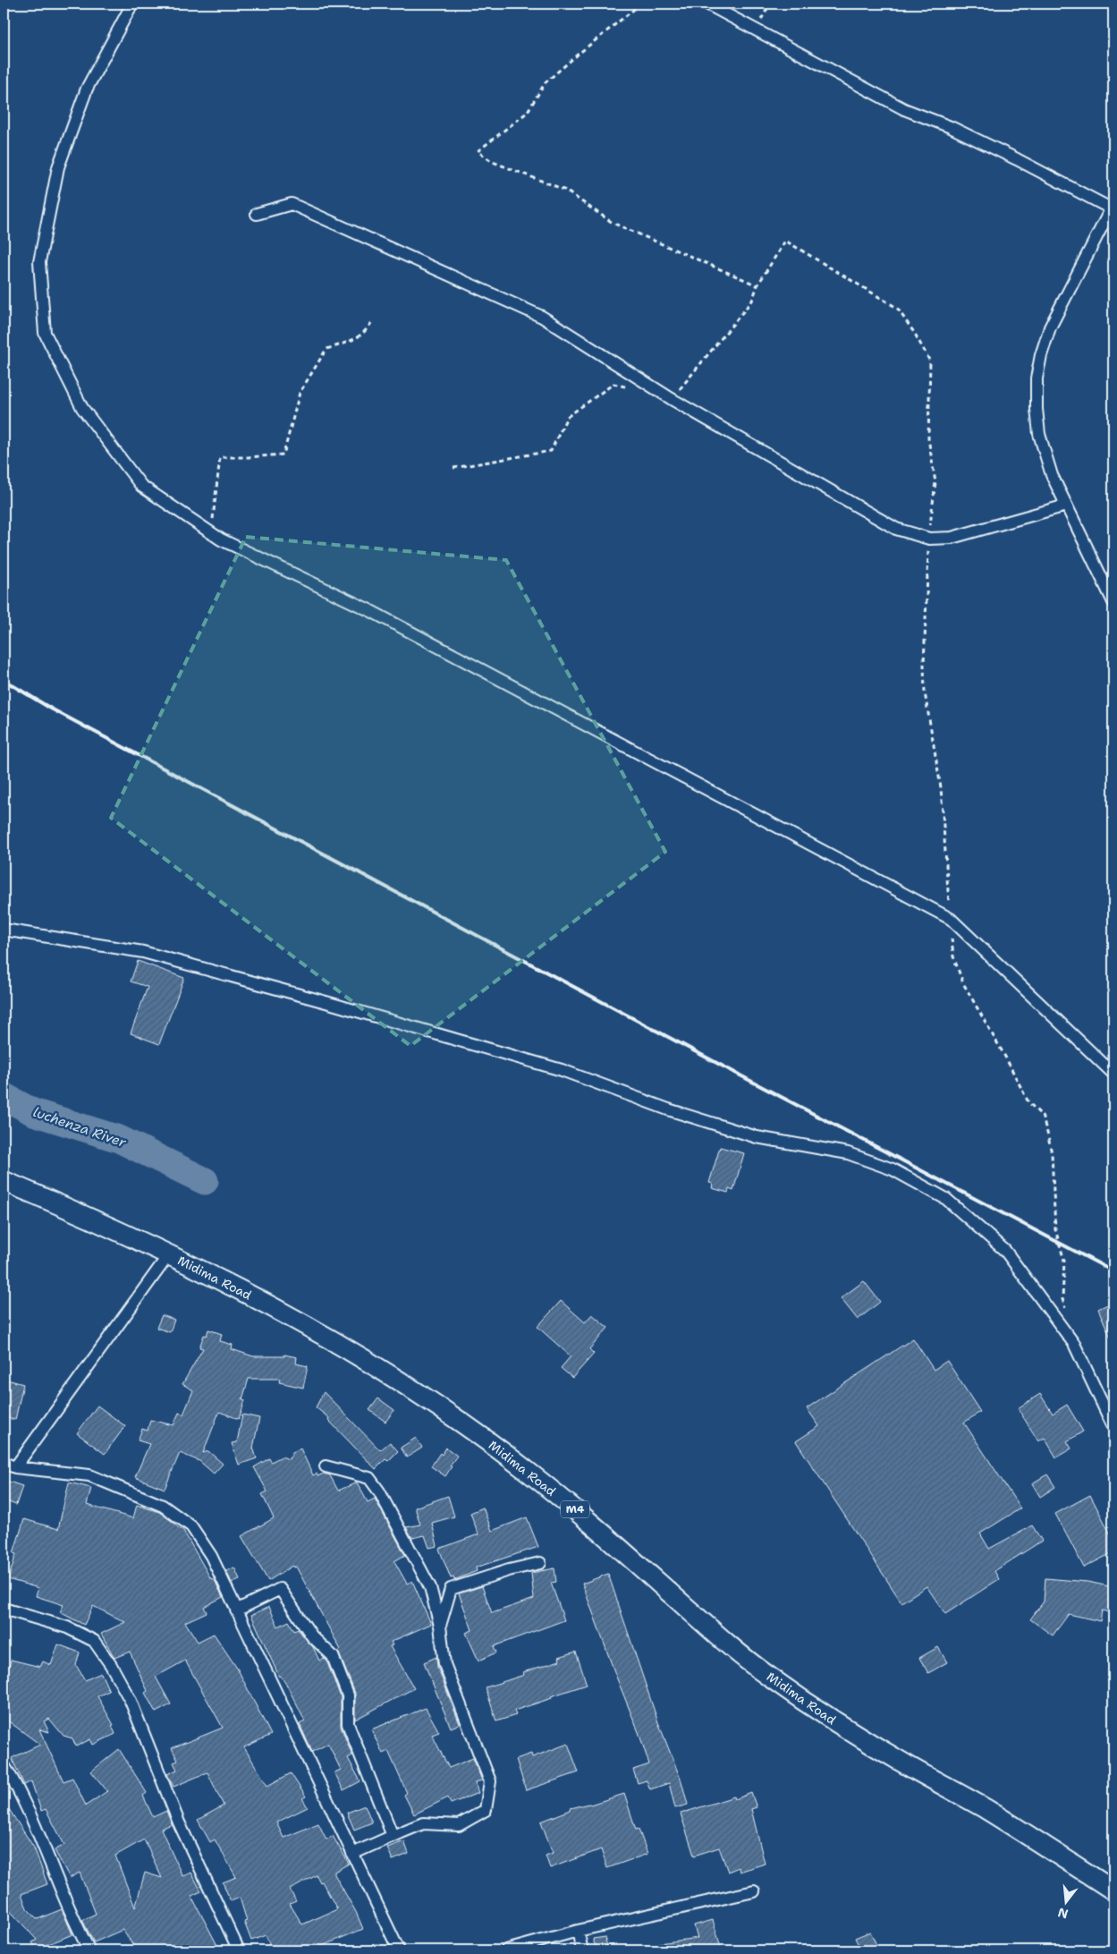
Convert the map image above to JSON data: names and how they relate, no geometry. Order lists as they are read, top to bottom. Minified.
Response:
{"streets":{"main road":["Midima Road","M4"]},"water":["luchenza River"],"north":"bottom"}
